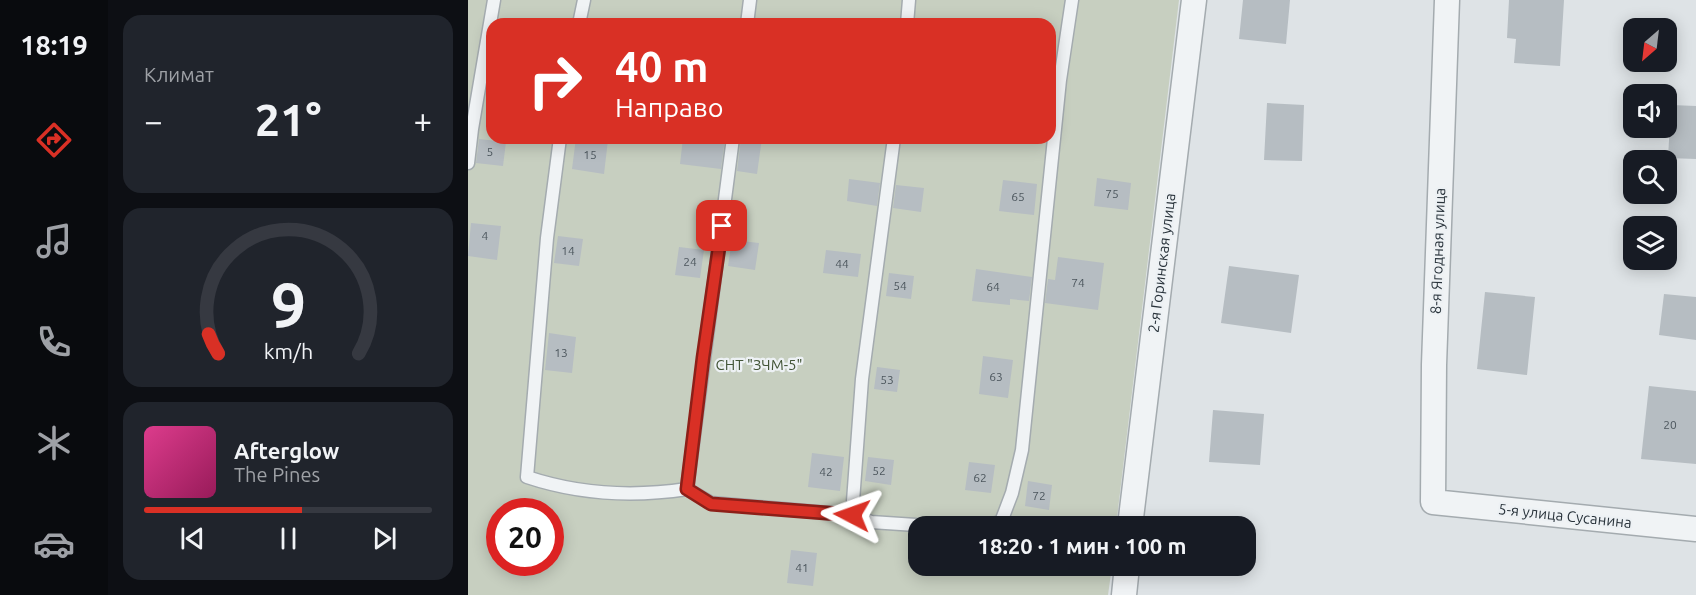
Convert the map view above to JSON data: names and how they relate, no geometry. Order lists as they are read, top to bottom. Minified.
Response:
{"streets":{"street":["8-я Ягодная улица","2-я Горинская улица","5-я улица Сусанина"]},"crossings":[["8-я Ягодная улица","5-я улица Сусанина"]],"parks":["СНТ \"ЗЧМ-5\""],"house_numbers":["5","15","75","65","4","14","24","44","74","54","64","13","63","53","20","52","42","62","72","41"],"north":"bottom left","page":{"tabs":"18:19","tile":"Климат","turn":["40 m","Направо"],"heat":["−","21°","+"],"song":["Afterglow","The Pines"],"limit":"20","trip":"18:20 · 1 мин · 100 m","gauge":["9","km/h"]}}
